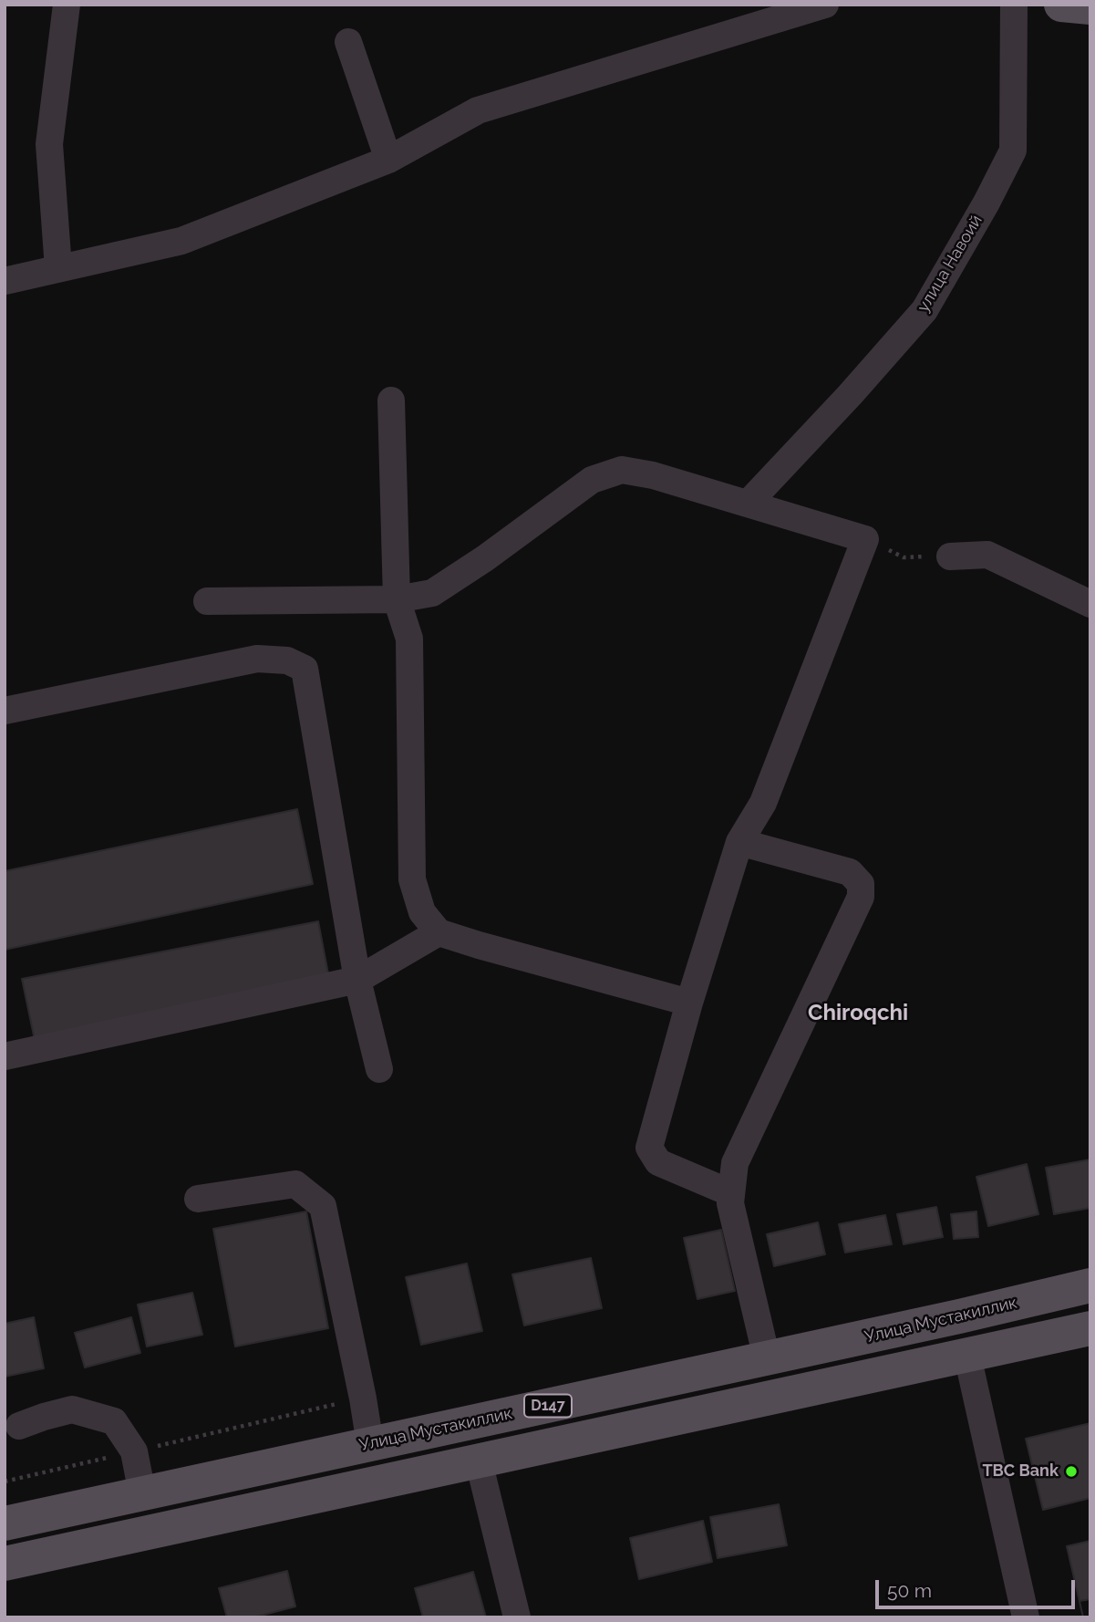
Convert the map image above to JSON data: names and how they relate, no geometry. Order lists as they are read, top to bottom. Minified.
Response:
{"streets":{"main road":["Улица Мустакиллик","D147"],"street":["улица Навоий"]},"districts":["Chiroqchi"],"places":["TBC Bank"],"scale_bar":"50 m"}
